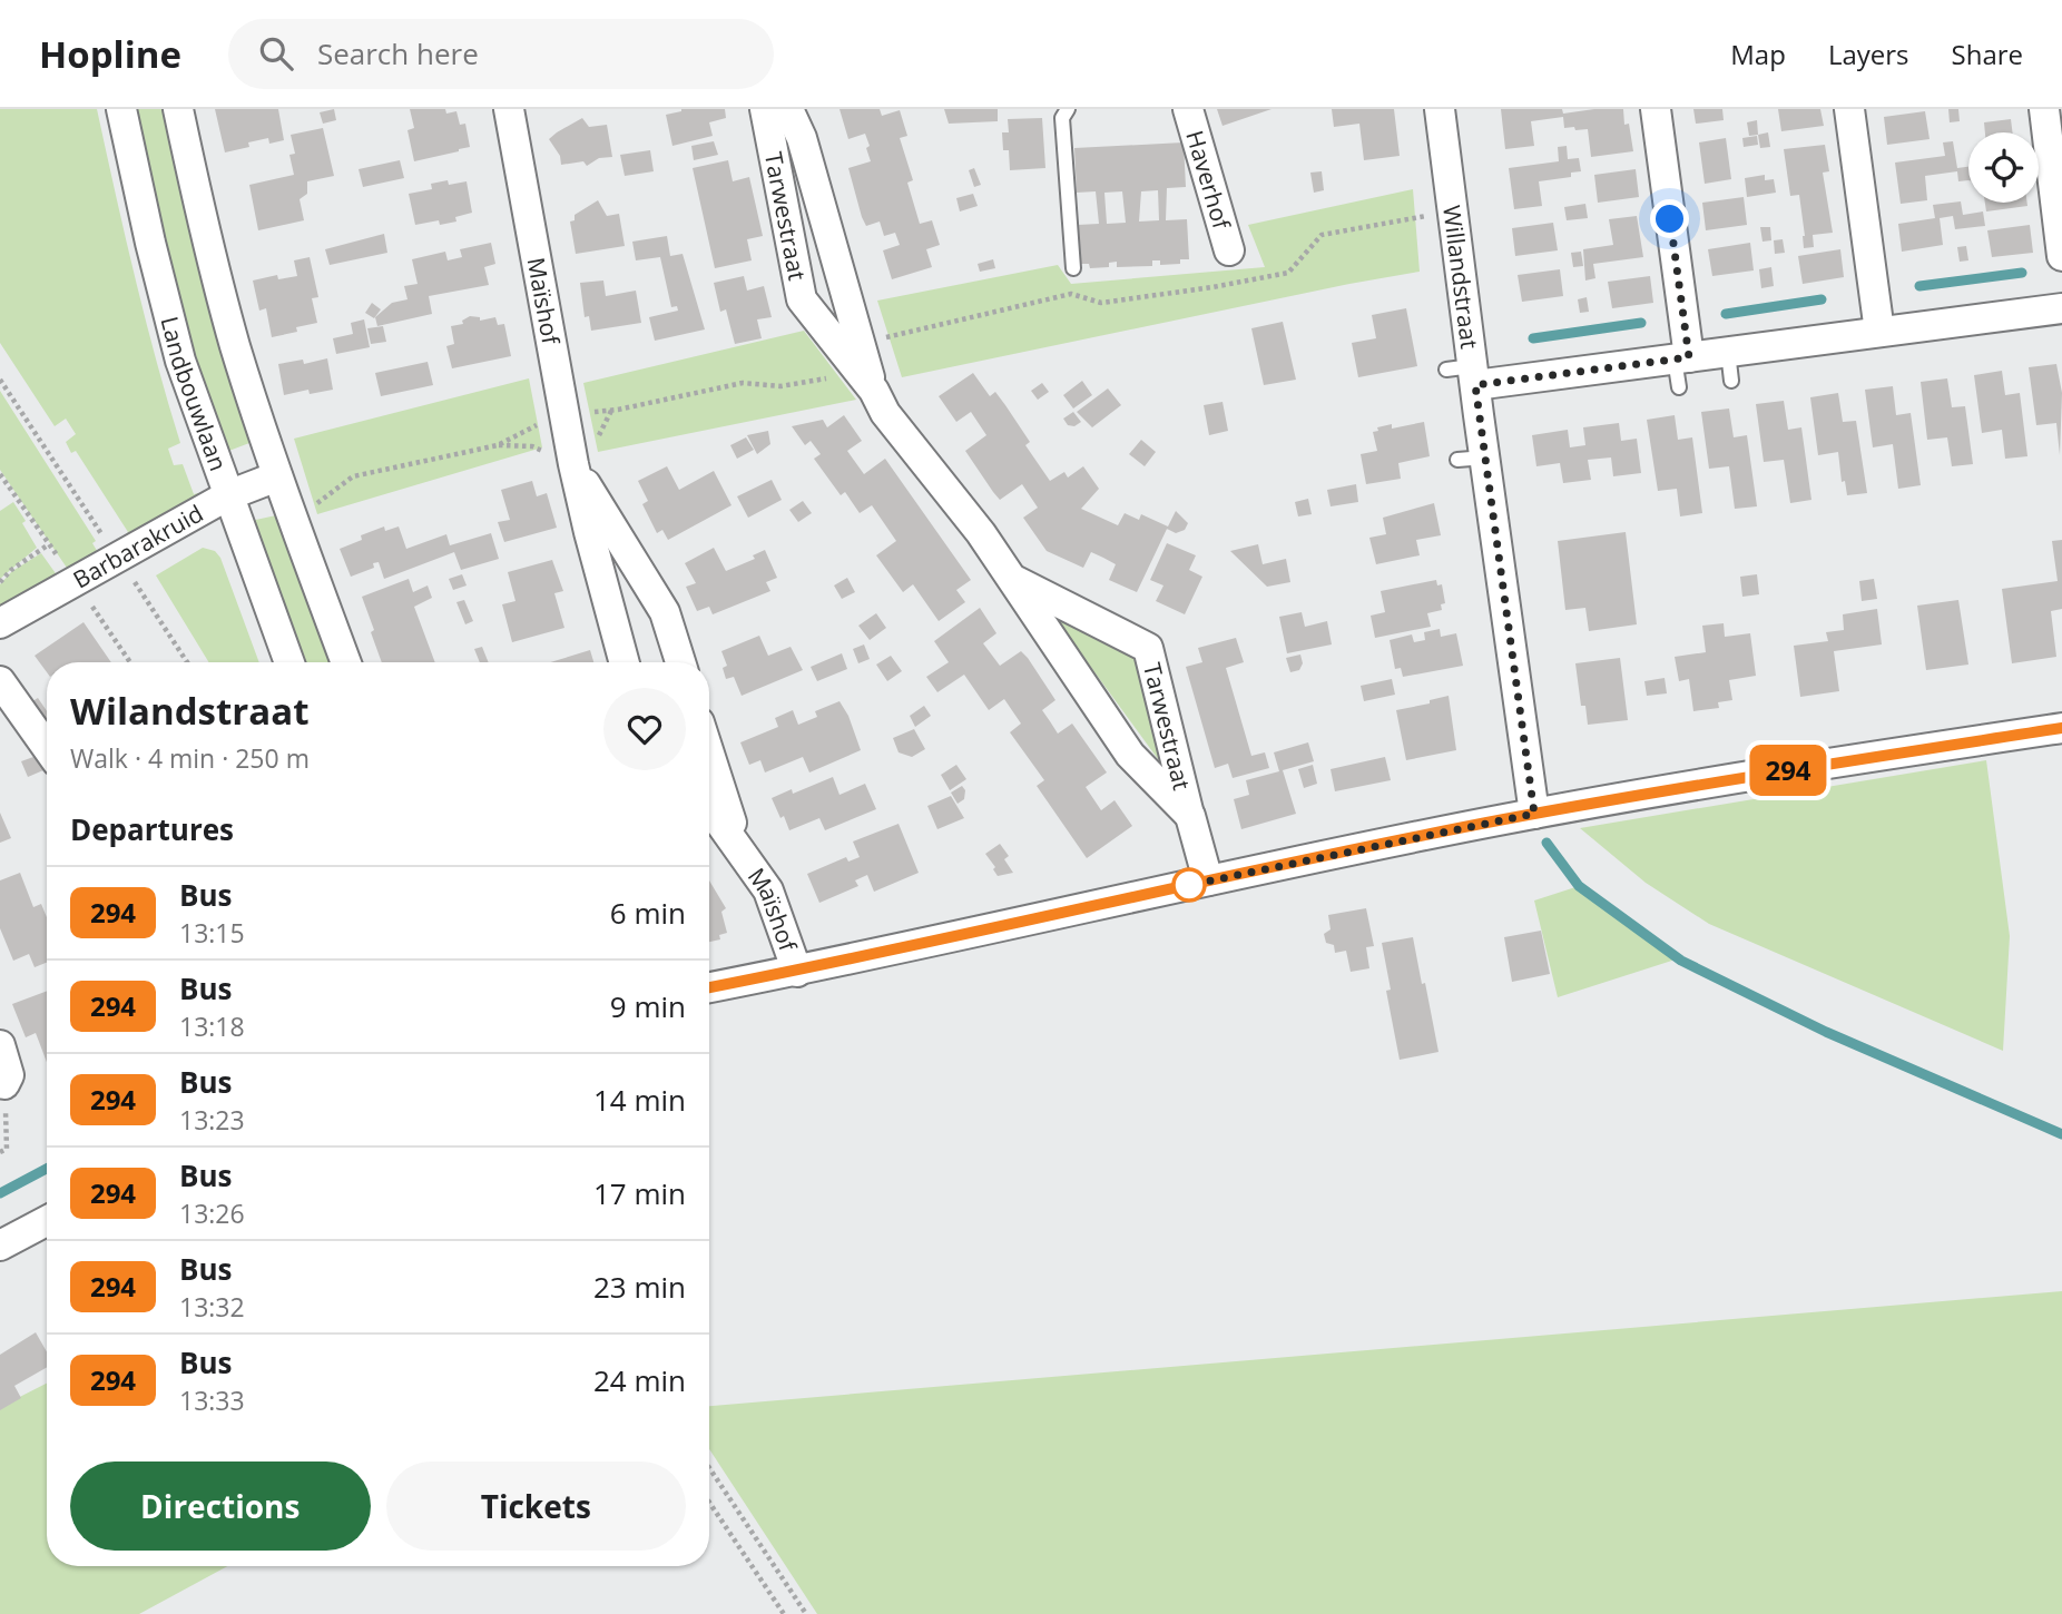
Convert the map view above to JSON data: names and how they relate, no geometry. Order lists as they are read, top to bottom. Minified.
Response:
{"streets":{"street":["Haverhof","Tarwestraat","Willandstraat","Maïshof","Landbouwlaan","Barbarakruid"]},"crossings":[["Landbouwlaan","Barbarakruid"]],"lines":["bus line 294"],"page":{"header":"Hopline","search":"Search here","nav":["Map","Layers","Share"],"on_map":"294","heading":[["Wilandstraat","Walk · 4 min · 250 m"],"Departures"],"list":[{"mark":"294","name":"Bus","note":"13:15","value":"6 min"},{"mark":"294","name":"Bus","note":"13:18","value":"9 min"},{"mark":"294","name":"Bus","note":"13:23","value":"14 min"},{"mark":"294","name":"Bus","note":"13:26","value":"17 min"},{"mark":"294","name":"Bus","note":"13:32","value":"23 min"},{"mark":"294","name":"Bus","note":"13:33","value":"24 min"}],"buttons":["Directions","Tickets"]}}
